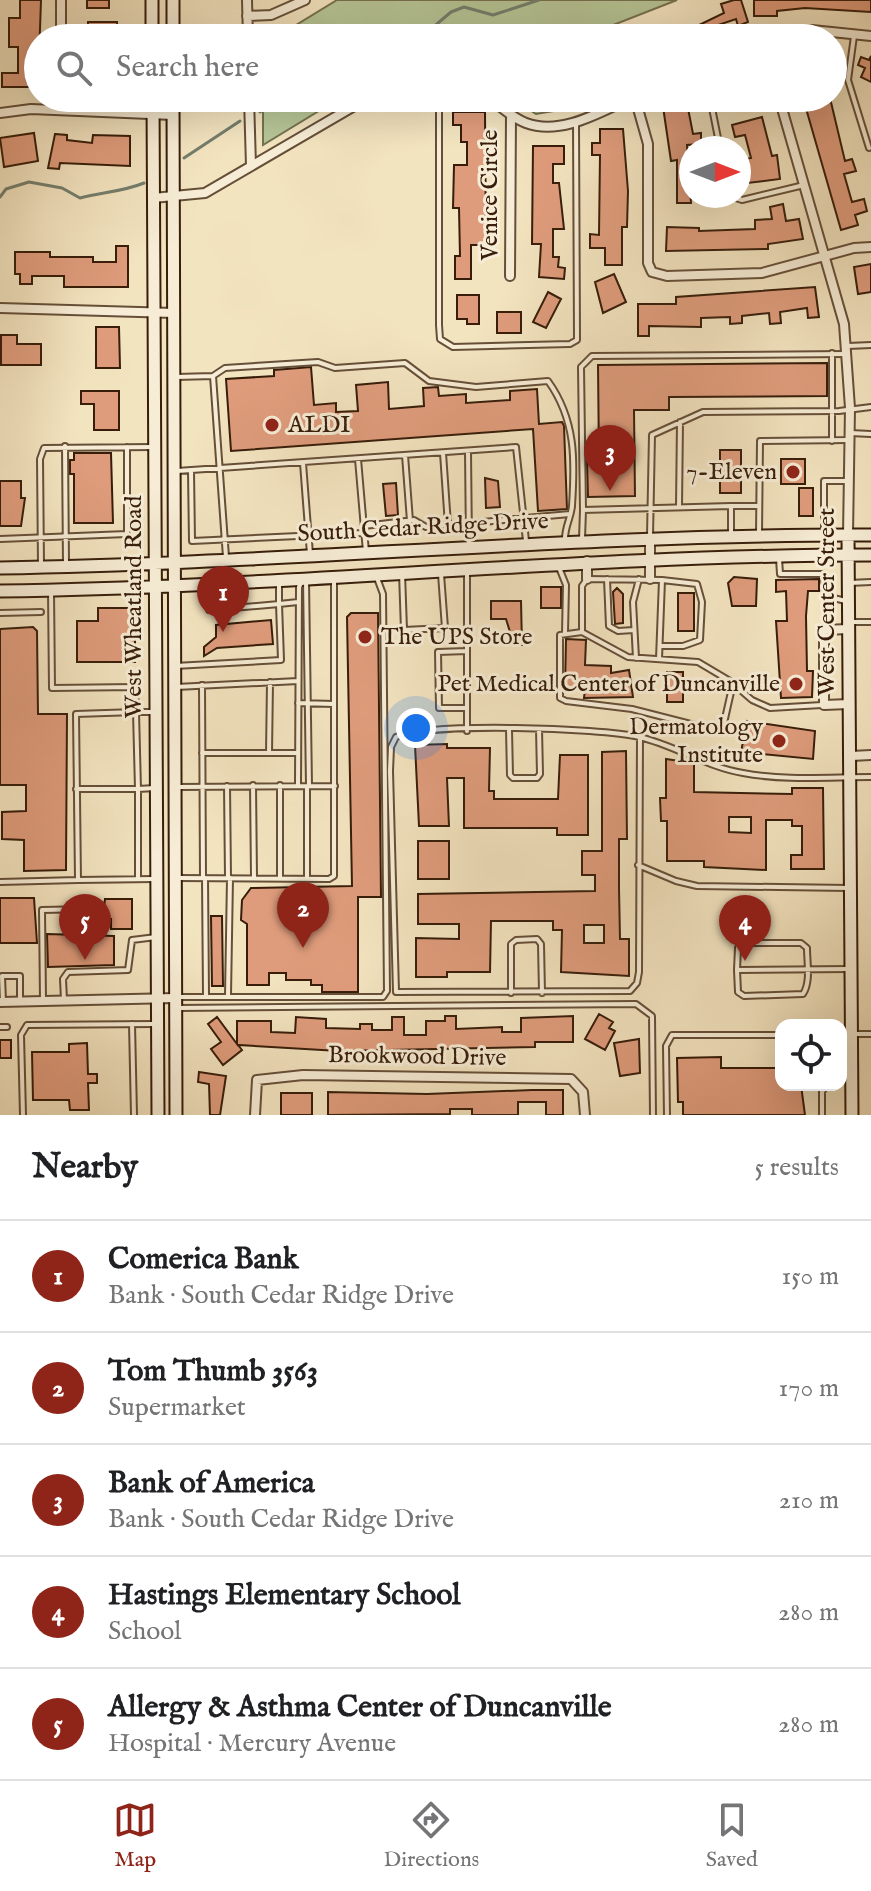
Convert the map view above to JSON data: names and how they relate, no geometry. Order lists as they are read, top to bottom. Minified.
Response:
{"streets":{"main road":["South Cedar Ridge Drive","West Center Street","West Wheatland Road"],"street":["Venice Circle","Brookwood Drive"]},"crossings":[["South Cedar Ridge Drive","West Center Street"],["South Cedar Ridge Drive","West Wheatland Road"]],"places":["ALDI","7-Eleven","The UPS Store","Pet Medical Center of Duncanville","Dermatology Institute"],"north":"right","page":{"search":"Search here","pins":["3","1","2","5","4"],"heading":["Nearby","5 results"],"list":[{"mark":"1","name":"Comerica Bank","note":"Bank · South Cedar Ridge Drive","value":"150 m"},{"mark":"2","name":"Tom Thumb 3563","note":"Supermarket","value":"170 m"},{"mark":"3","name":"Bank of America","note":"Bank · South Cedar Ridge Drive","value":"210 m"},{"mark":"4","name":"Hastings Elementary School","note":"School","value":"280 m"},{"mark":"5","name":"Allergy & Asthma Center of Duncanville","note":"Hospital · Mercury Avenue","value":"280 m"}],"nav":["Map","Directions","Saved"]}}
